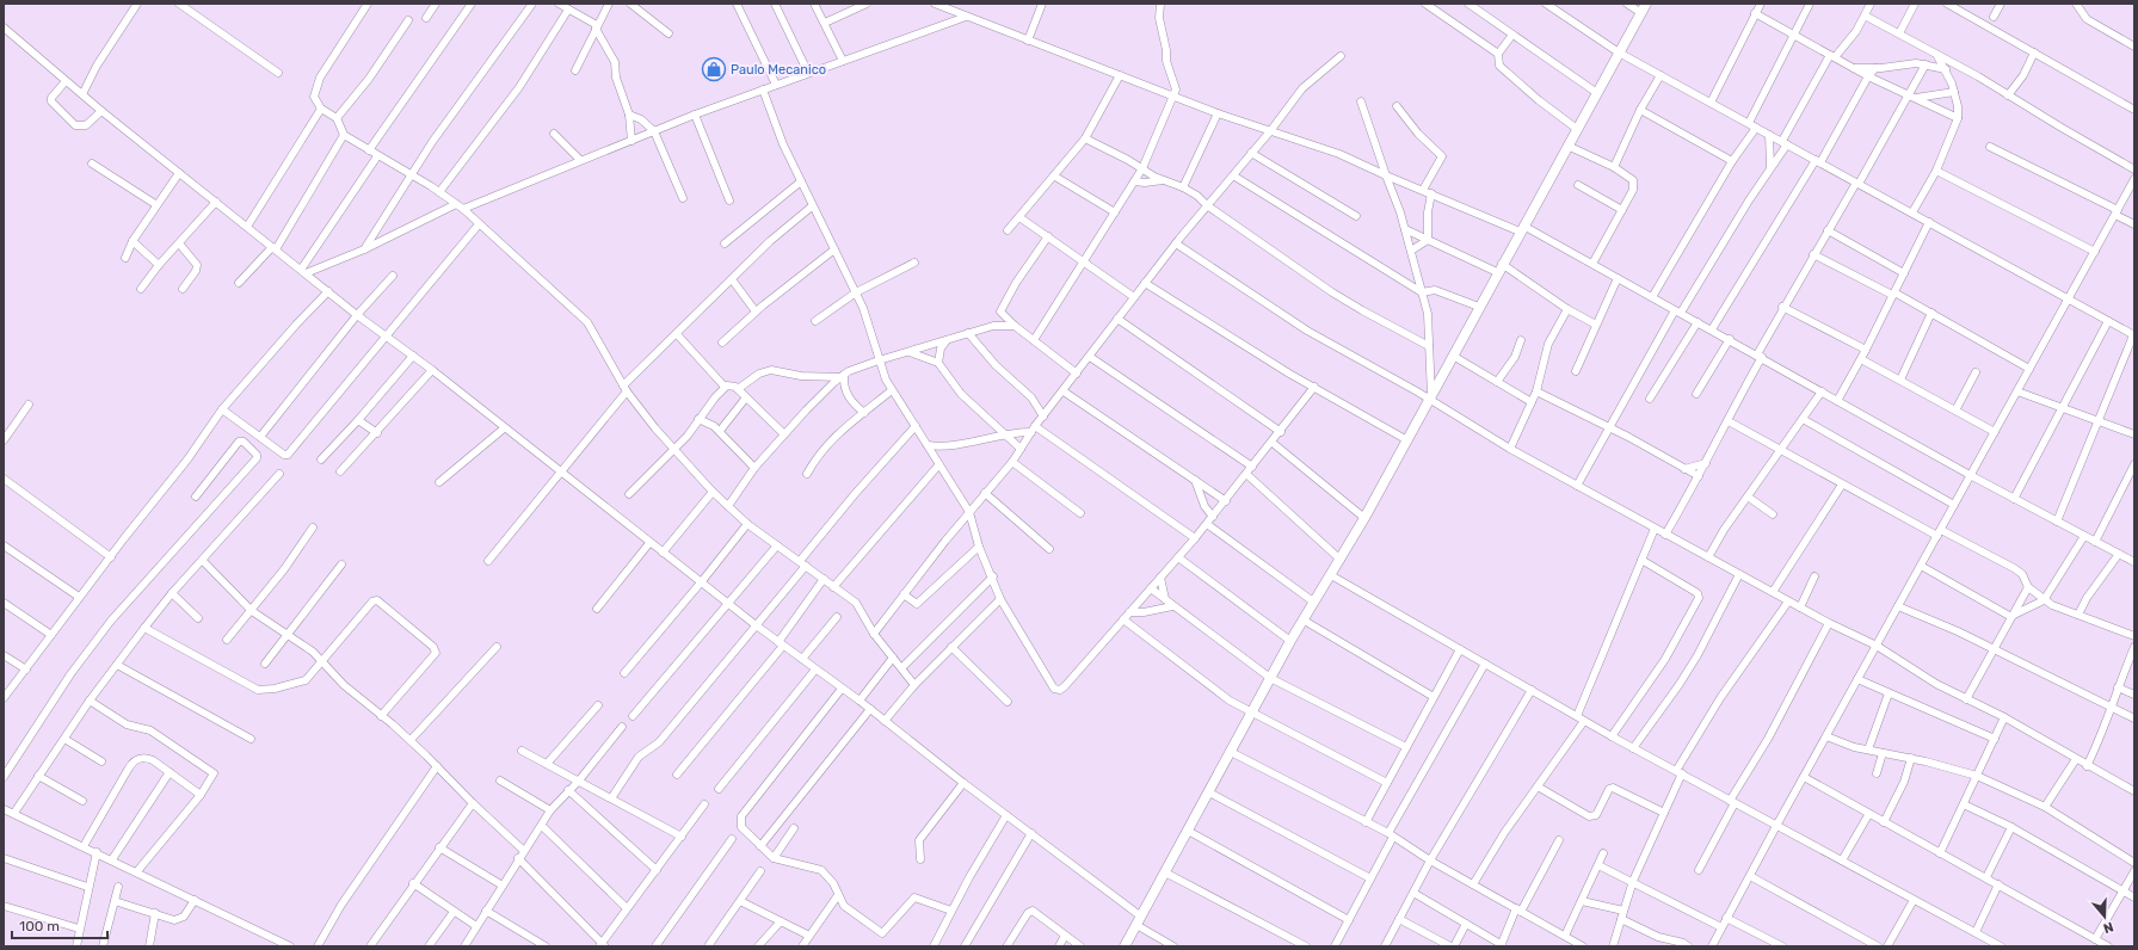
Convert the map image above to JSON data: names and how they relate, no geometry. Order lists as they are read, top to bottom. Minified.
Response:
{"places":{"shop":["Paulo Mecanico"]},"scale_bar":"100 m","north":"bottom"}
